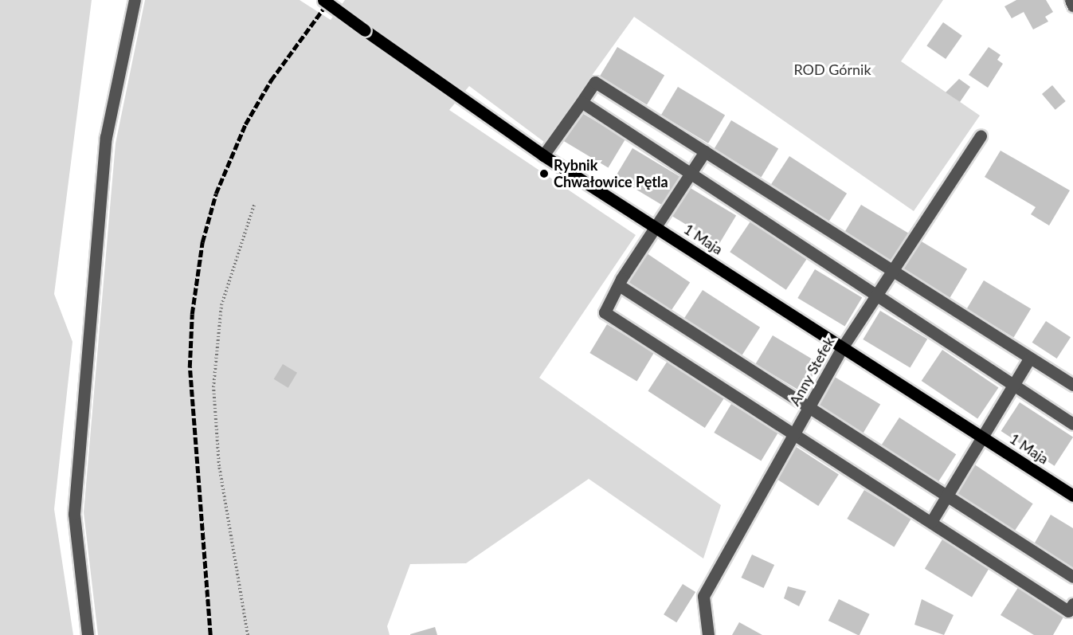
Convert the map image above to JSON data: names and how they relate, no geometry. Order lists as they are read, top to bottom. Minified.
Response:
{"streets":{"main road":["1 Maja"],"street":["Anny Stefek"]},"crossings":[["1 Maja","Anny Stefek"]],"parks":["ROD Górnik"],"places":["Rybnik Chwałowice Pętla"]}
